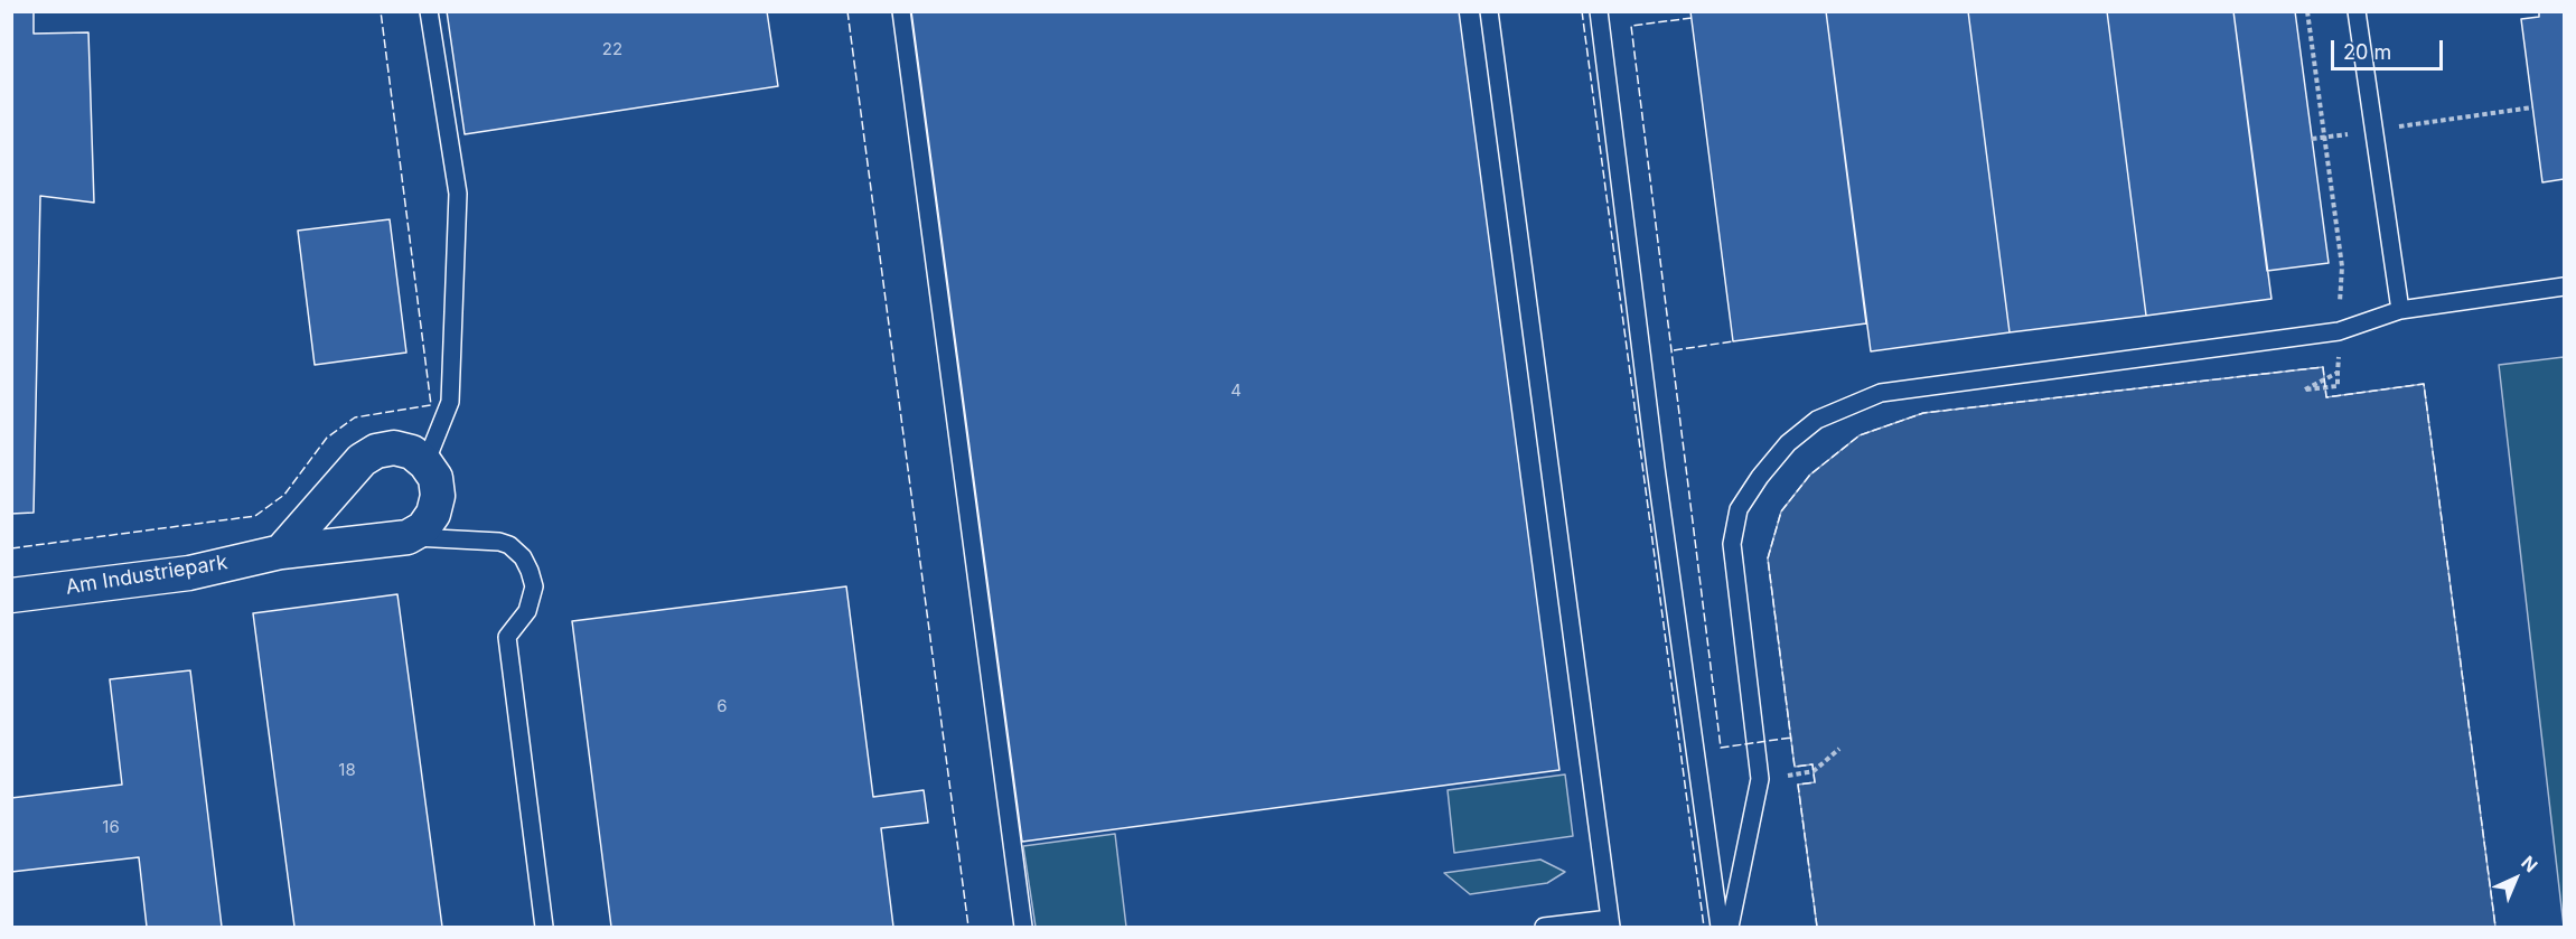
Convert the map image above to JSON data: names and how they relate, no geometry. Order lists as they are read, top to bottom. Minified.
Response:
{"streets":{"street":["Am Industriepark"]},"house_numbers":["22","4","6","18","16"],"scale_bar":"20 m","north":"top right"}
